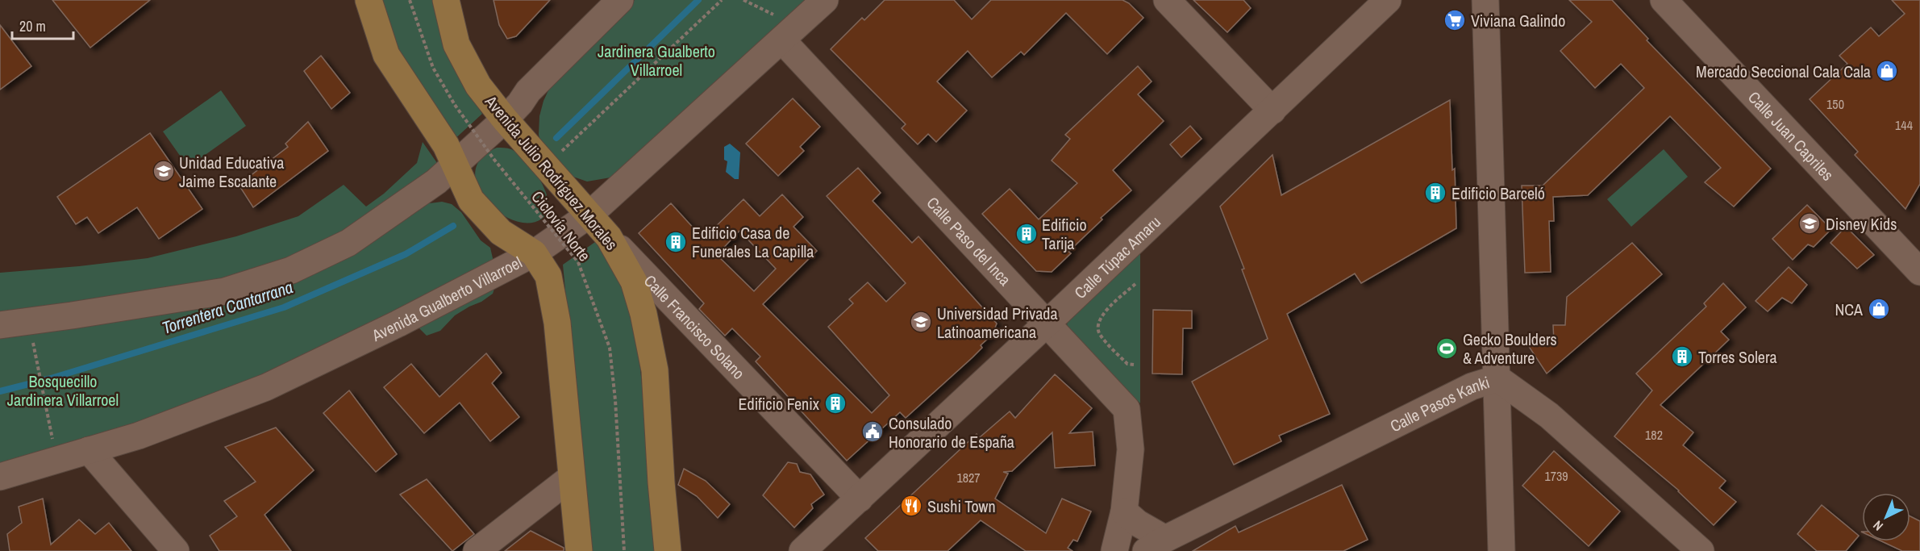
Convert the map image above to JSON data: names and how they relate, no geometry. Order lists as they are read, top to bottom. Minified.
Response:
{"streets":{"main road":["Avenida Julio Rodríguez Morales"],"street":["Calle Juan Capriles","Calle Paso del Inca","Calle Túpac Amaru","Avenida Gualberto Villarroel","Calle Francisco Solano","Calle Pasos Kanki"],"path":["Ciclovía Norte"]},"crossings":[["Avenida Julio Rodríguez Morales","Avenida Gualberto Villarroel"],["Avenida Julio Rodríguez Morales","Calle Francisco Solano"],["Calle Paso del Inca","Calle Túpac Amaru"],["Calle Paso del Inca","Avenida Gualberto Villarroel"],["Calle Túpac Amaru","Calle Francisco Solano"]],"water":["Torrentera Cantarrana"],"parks":["Jardinera Gualberto Villarroel","Bosquecillo Jardinera Villarroel"],"places":{"supermarket":["Viviana Galindo"],"shop":["Mercado Seccional Cala Cala","NCA"],"school or university":["Unidad Educativa Jaime Escalante","Disney Kids","Universidad Privada Latinoamericana"],"building":["Edificio Barceló","Edificio Tarija","Edificio Casa de Funerales La Capilla","Torres Solera","Edificio Fenix"],"sports":["Gecko Boulders & Adventure"],"public building":["Consulado Honorario de España"],"restaurant":["Sushi Town"]},"house_numbers":["150","144","182","1739","1827"],"scale_bar":"20 m","north":"bottom left"}
